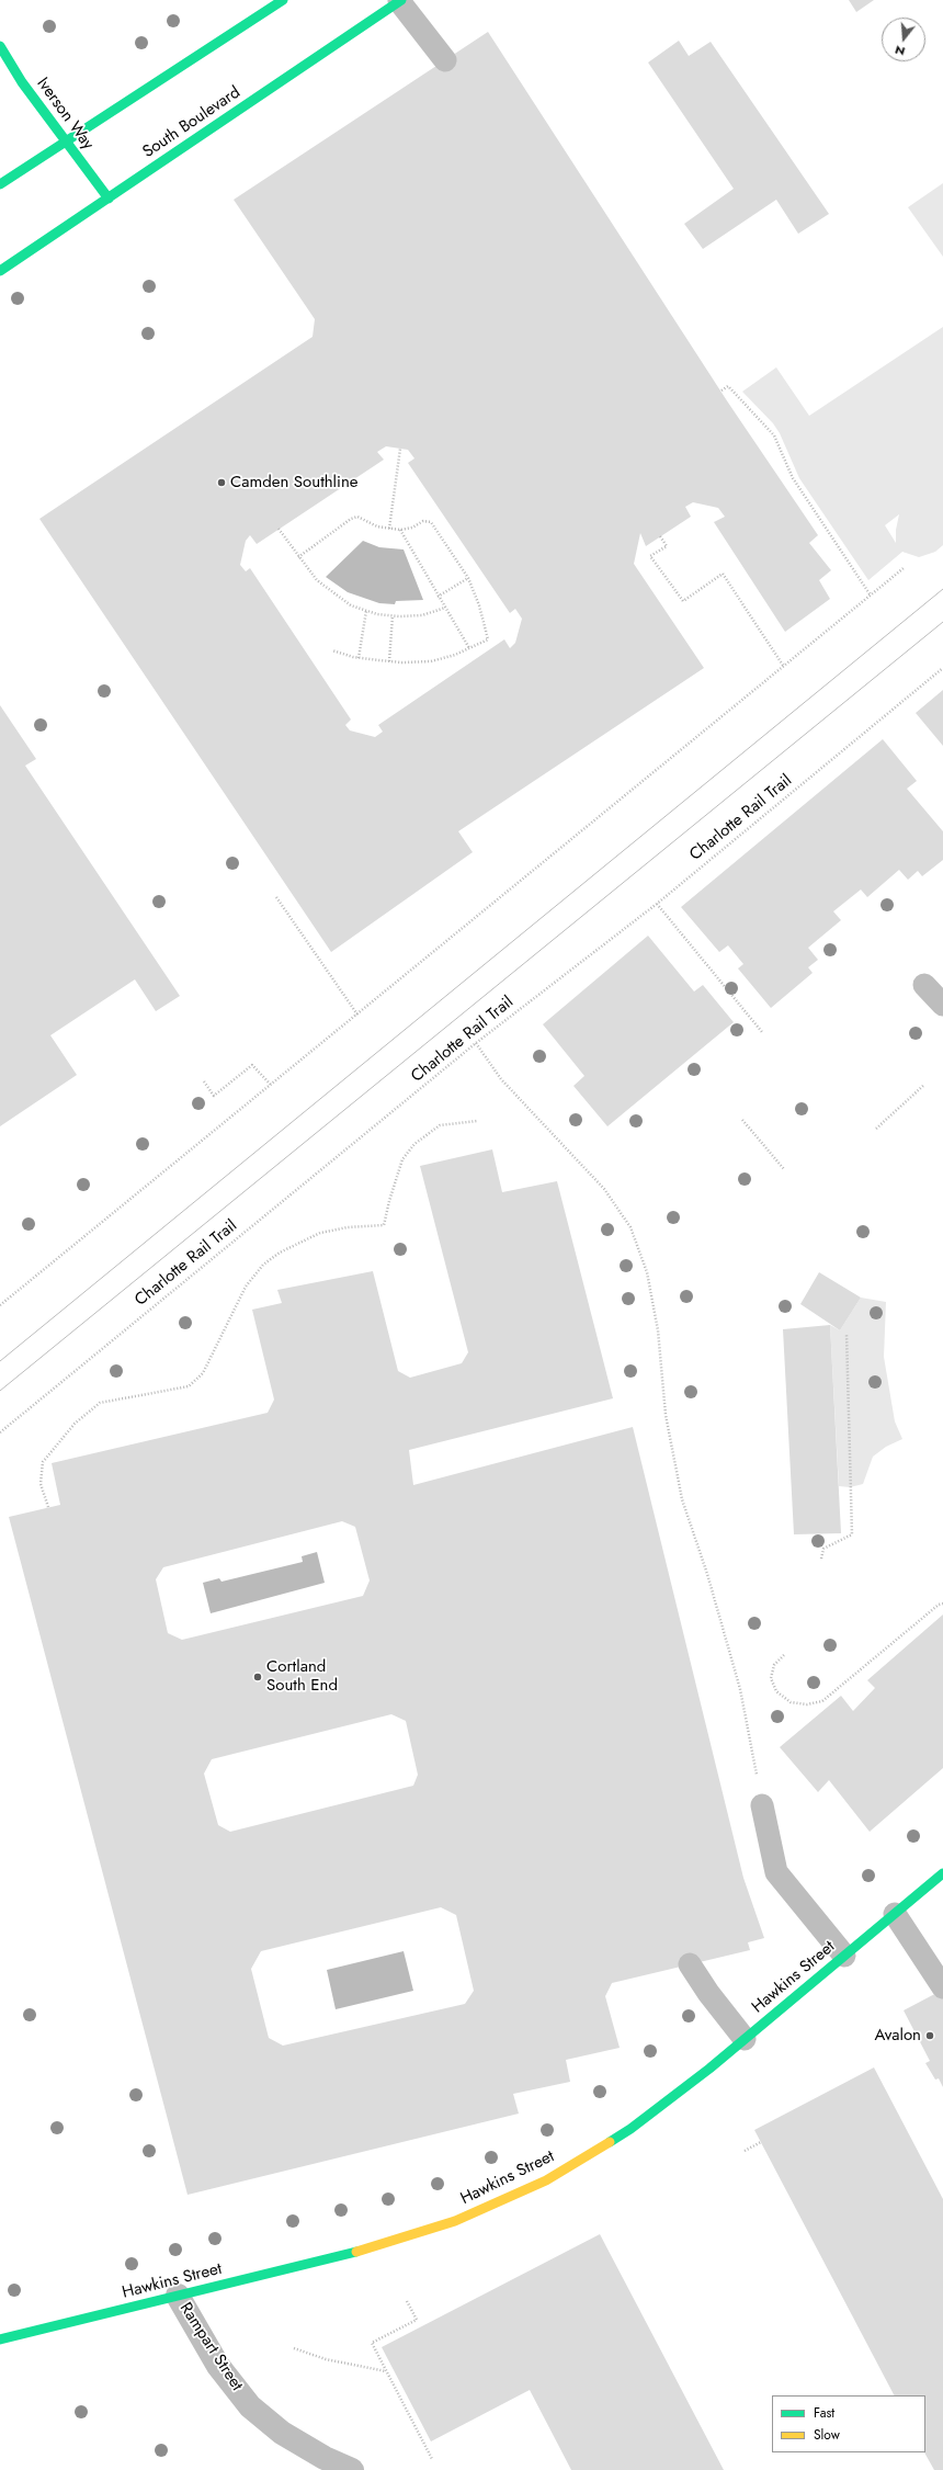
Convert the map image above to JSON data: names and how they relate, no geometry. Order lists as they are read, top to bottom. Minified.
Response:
{"streets":{"street":["Iverson Way","South Boulevard","Hawkins Street","Rampart Street"],"path":["Charlotte Rail Trail"]},"crossings":[["Iverson Way","South Boulevard"],["Hawkins Street","Rampart Street"]],"places":["Camden Southline","Cortland South End","Avalon"],"legend":["Fast","Slow"],"north":"bottom"}
